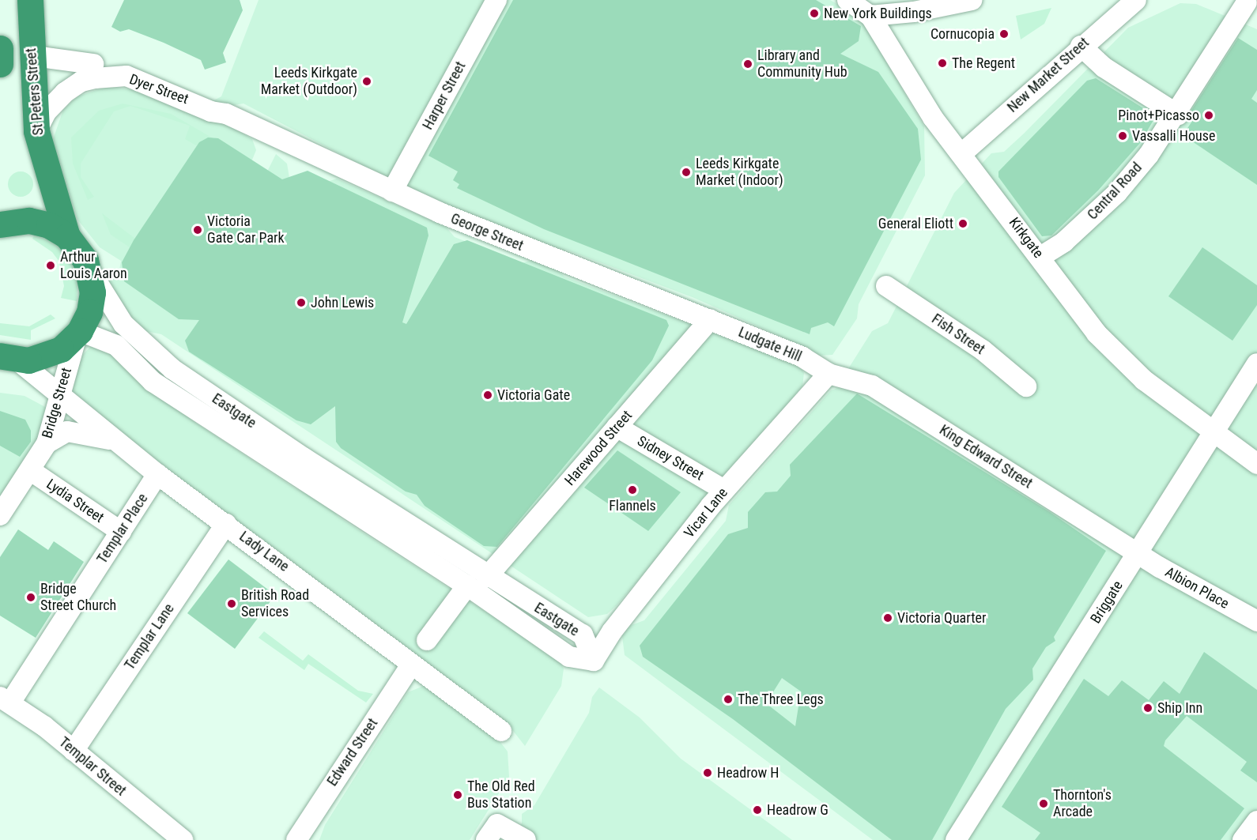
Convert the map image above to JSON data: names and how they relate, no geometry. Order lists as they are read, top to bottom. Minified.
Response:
{"streets":{"highway":["St Peters Street","Eastgate"],"street":["New Market Street","Dyer Street","Harper Street","Central Road","George Street","Kirkgate","Fish Street","Ludgate Hill","Bridge Street","Harewood Street","King Edward Street","Sidney Street","Lydia Street","Vicar Lane","Templar Place","Lady Lane","Albion Place","Briggate","Templar Lane","Edward Street","Templar Street"]},"crossings":[["New Market Street","Kirkgate"],["Dyer Street","St Peters Street"],["Dyer Street","George Street"],["St Peters Street","Eastgate"],["Harper Street","George Street"],["Central Road","Kirkgate"],["George Street","Ludgate Hill"],["George Street","Harewood Street"],["Kirkgate","Briggate"],["Ludgate Hill","Harewood Street"],["Ludgate Hill","King Edward Street"],["Ludgate Hill","Vicar Lane"],["Bridge Street","Eastgate"],["Bridge Street","Lydia Street"],["Bridge Street","Lady Lane"],["Eastgate","Harewood Street"],["Eastgate","Vicar Lane"],["Harewood Street","Sidney Street"],["King Edward Street","Vicar Lane"],["King Edward Street","Albion Place"],["King Edward Street","Briggate"],["Sidney Street","Vicar Lane"],["Lydia Street","Templar Place"],["Templar Place","Lady Lane"],["Templar Place","Templar Street"],["Lady Lane","Templar Lane"],["Lady Lane","Edward Street"],["Albion Place","Briggate"],["Templar Lane","Templar Street"]],"places":["New York Buildings","Cornucopia","The Regent","Library and Community Hub","Leeds Kirkgate Market (Outdoor)","Pinot+Picasso","Vassalli House","Leeds Kirkgate Market (Indoor)","General Eliott","Victoria Gate Car Park","Arthur Louis Aaron","John Lewis","Victoria Gate","Flannels","Bridge Street Church","British Road Services","Victoria Quarter","The Three Legs","Ship Inn","Headrow H","The Old Red Bus Station","Thornton's Arcade","Headrow G"]}
